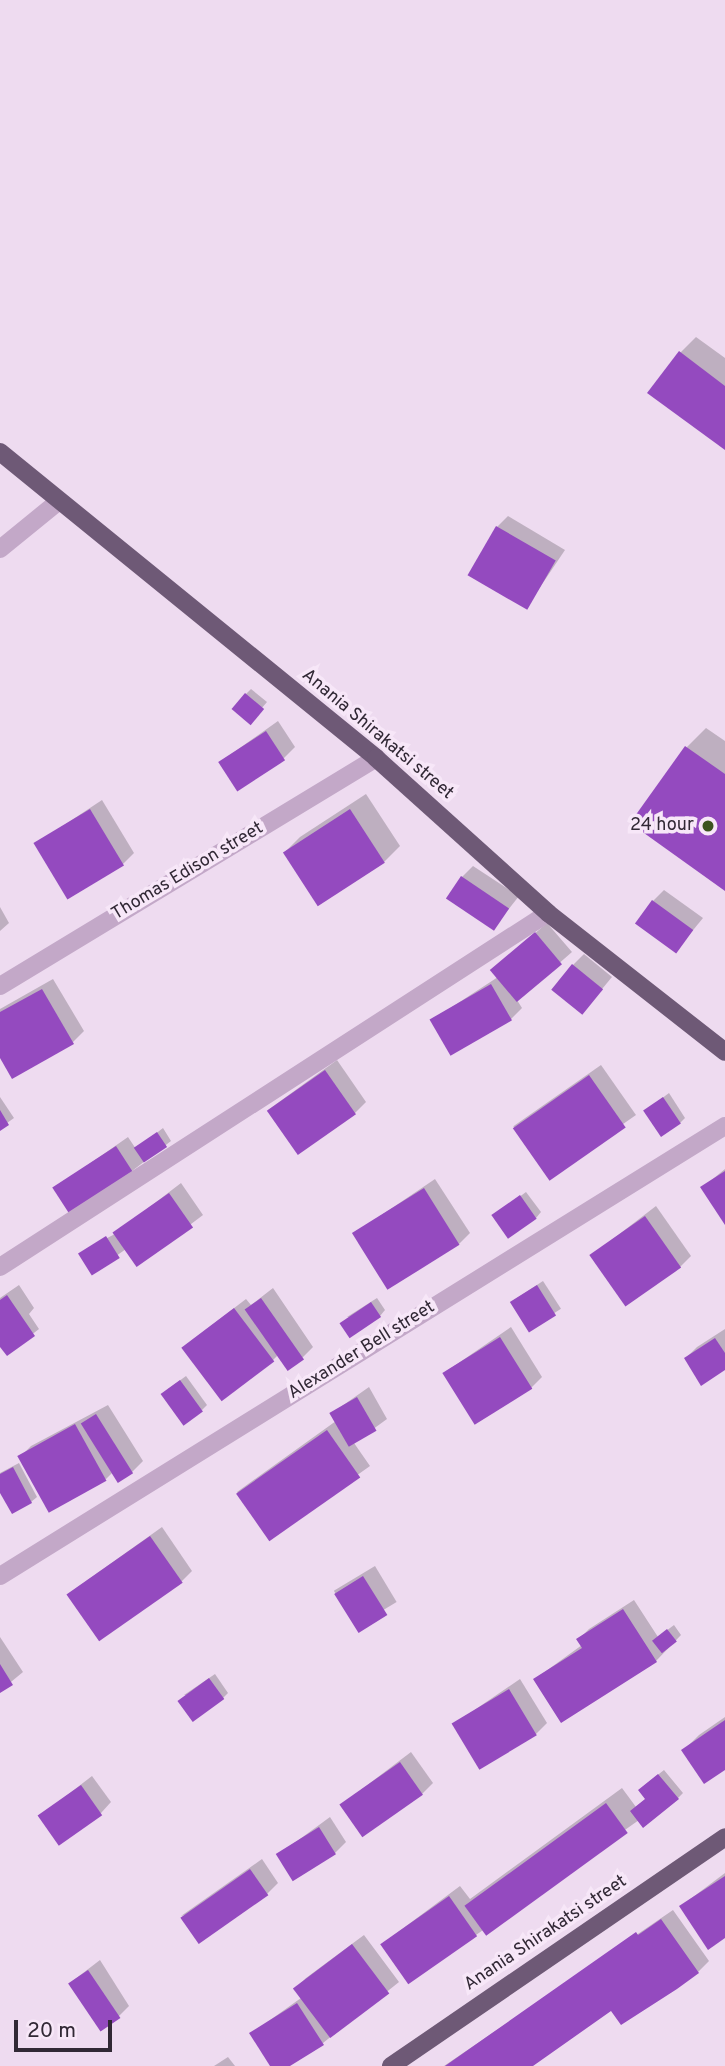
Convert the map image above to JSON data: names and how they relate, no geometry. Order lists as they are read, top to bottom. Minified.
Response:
{"streets":{"main road":["Anania Shirakatsi street"],"street":["Thomas Edison street","Alexander Bell street"]},"crossings":[["Anania Shirakatsi street","Thomas Edison street"]],"places":["24 hour"],"scale_bar":"20 m"}
